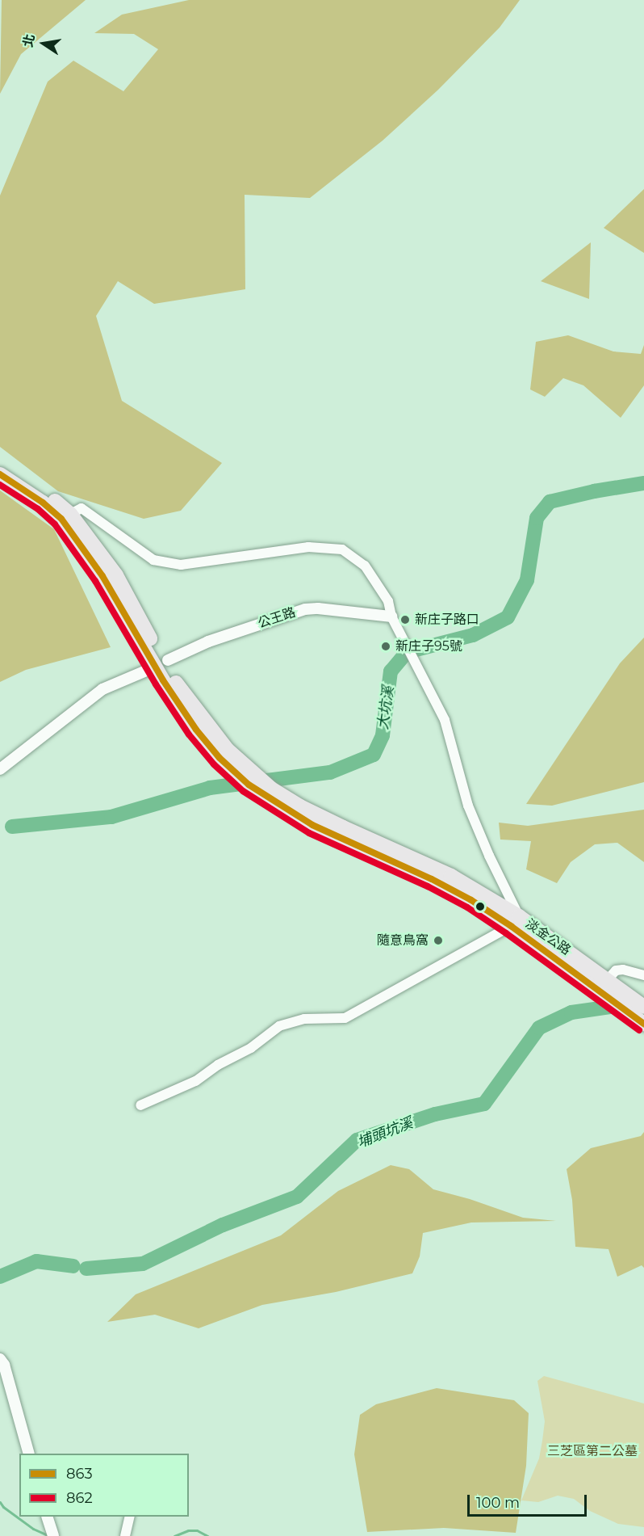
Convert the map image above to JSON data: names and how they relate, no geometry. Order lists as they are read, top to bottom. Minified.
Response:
{"streets":{"main road":["淡金公路"],"street":["公王路"]},"crossings":[["公王路","淡金公路"]],"water":["大坑溪","埔頭坑溪"],"parks":["三芝區第二公墓"],"places":["新庄子路口","新庄子95號","隨意鳥窩"],"lines":["transit line 863","transit line 862"],"legend":["863","862"],"scale_bar":"100 m","north":"left"}
